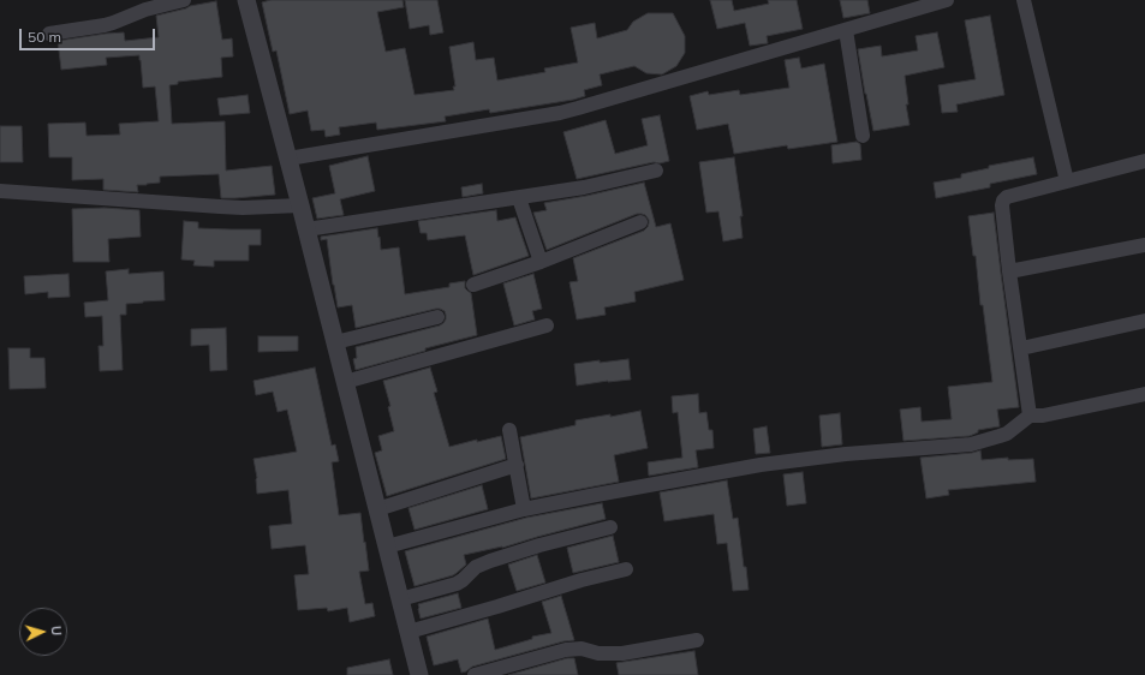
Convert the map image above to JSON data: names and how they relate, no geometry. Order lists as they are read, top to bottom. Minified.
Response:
{"scale_bar":"50 m","north":"right"}
